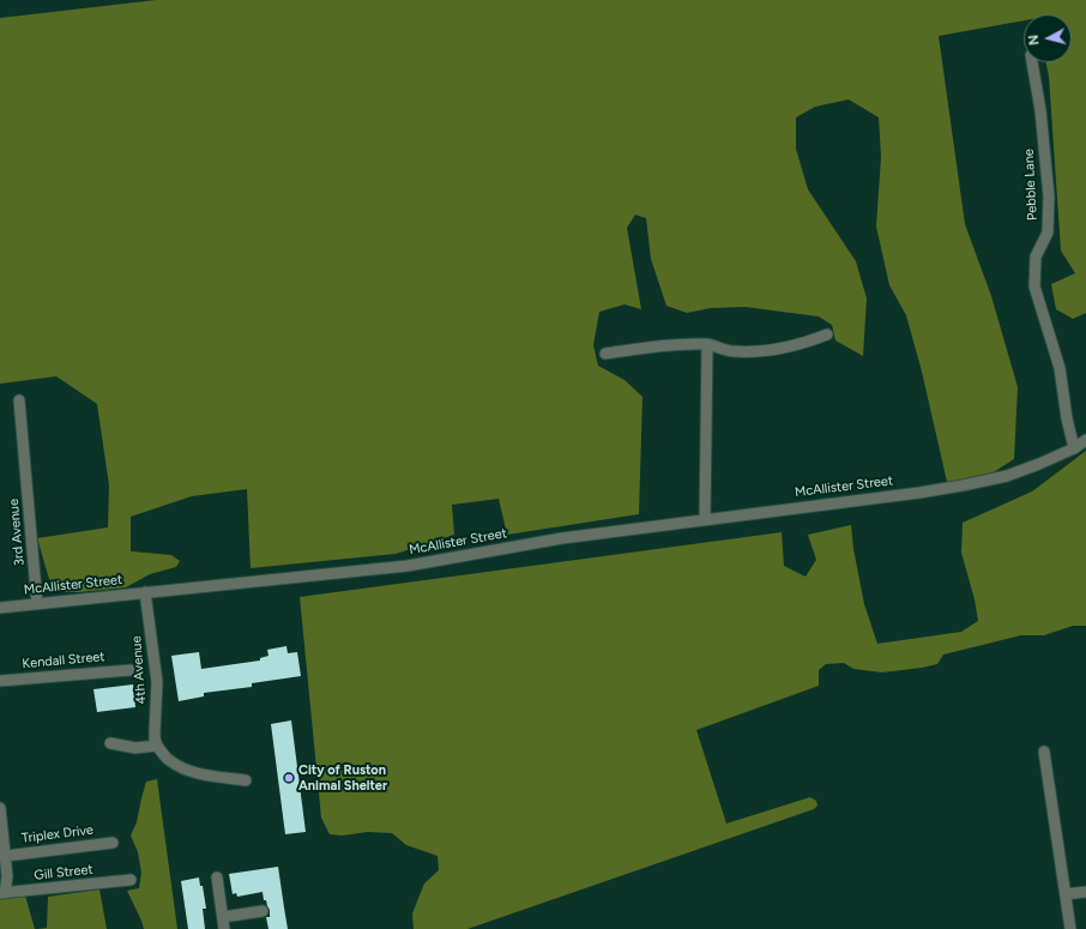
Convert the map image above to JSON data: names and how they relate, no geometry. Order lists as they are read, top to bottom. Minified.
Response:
{"streets":{"street":["Pebble Lane","McAllister Street","3rd Avenue","Kendall Street","4th Avenue","Triplex Drive","Gill Street"]},"crossings":[["Pebble Lane","McAllister Street"],["McAllister Street","3rd Avenue"],["McAllister Street","4th Avenue"]],"places":["City of Ruston Animal Shelter"],"north":"left"}
